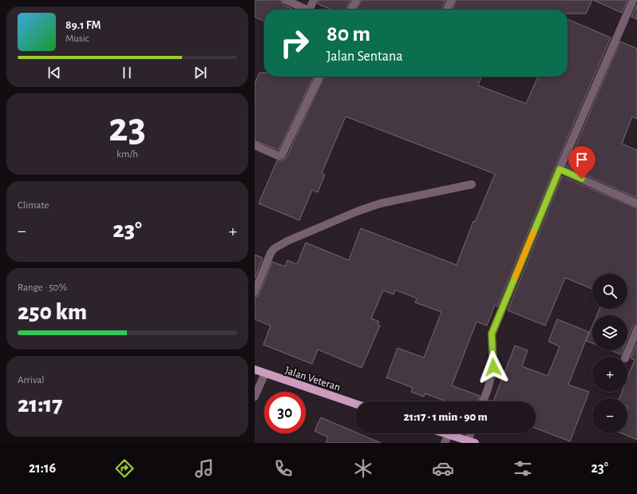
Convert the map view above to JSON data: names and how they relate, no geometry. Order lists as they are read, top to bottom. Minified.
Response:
{"streets":{"main road":["Jalan Veteran"]},"page":{"turn":["80 m","Jalan Sentana"],"song":["89.1 FM","Music"],"tile":[["23","km/h"],"Climate",["Range · 50%","250 km"],["Arrival","21:17"]],"heat":["−","23°","+"],"map_buttons":["+","−"],"limit":"30","trip":"21:17 · 1 min · 90 m","tabs":["21:16","23°"]}}
